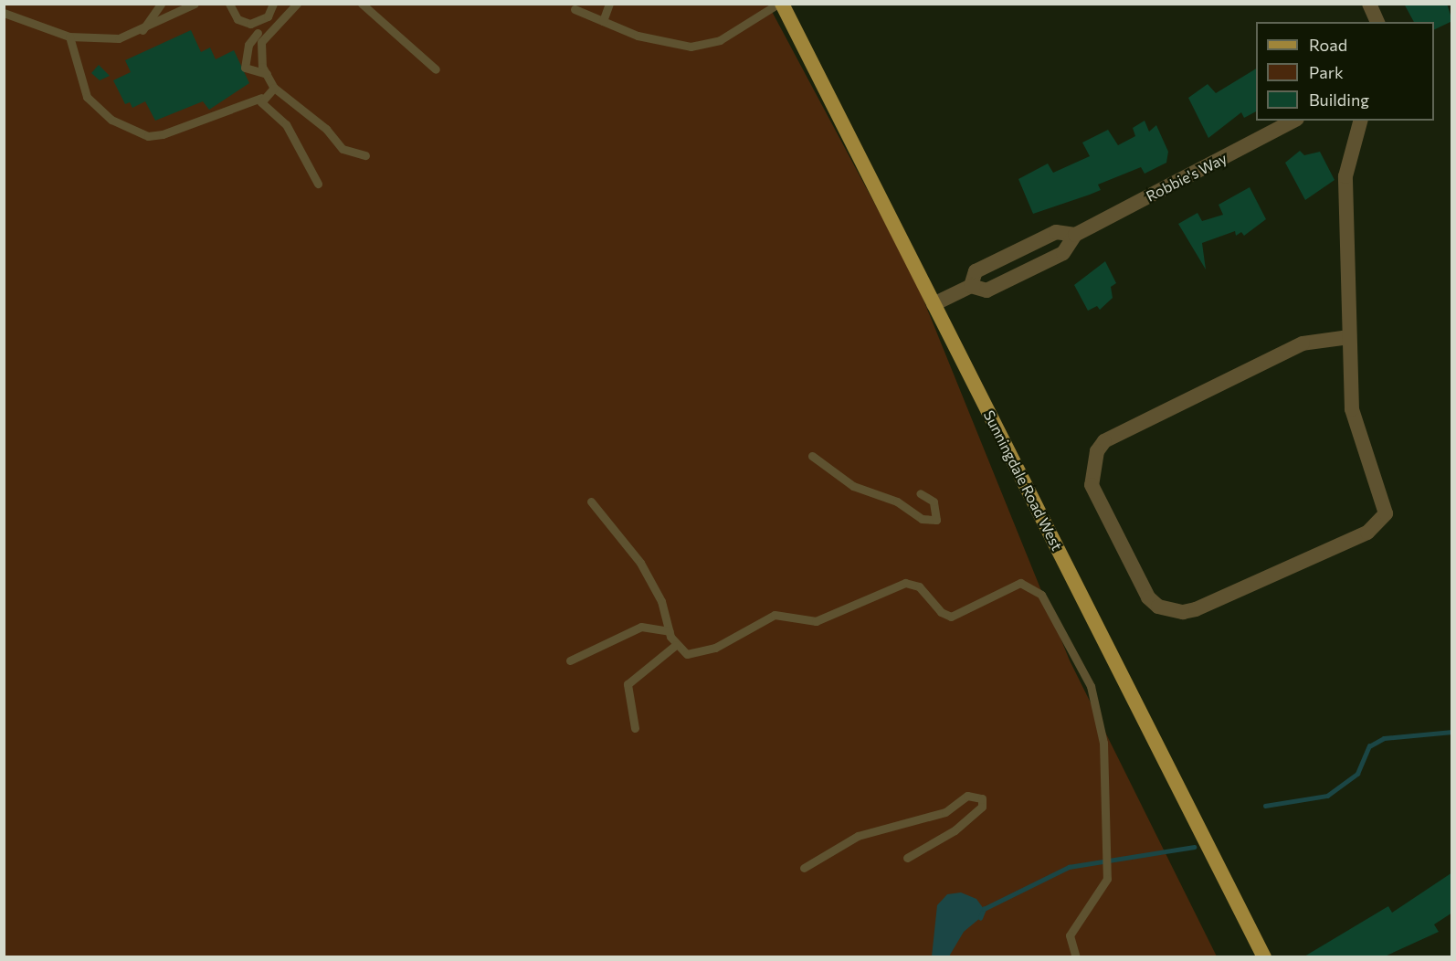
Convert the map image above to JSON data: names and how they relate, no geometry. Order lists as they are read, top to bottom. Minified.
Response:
{"streets":{"main road":["Sunningdale Road West"],"street":["Robbie's Way"]},"crossings":[["Robbie's Way","Sunningdale Road West"]],"legend":["Road","Park","Building"]}
